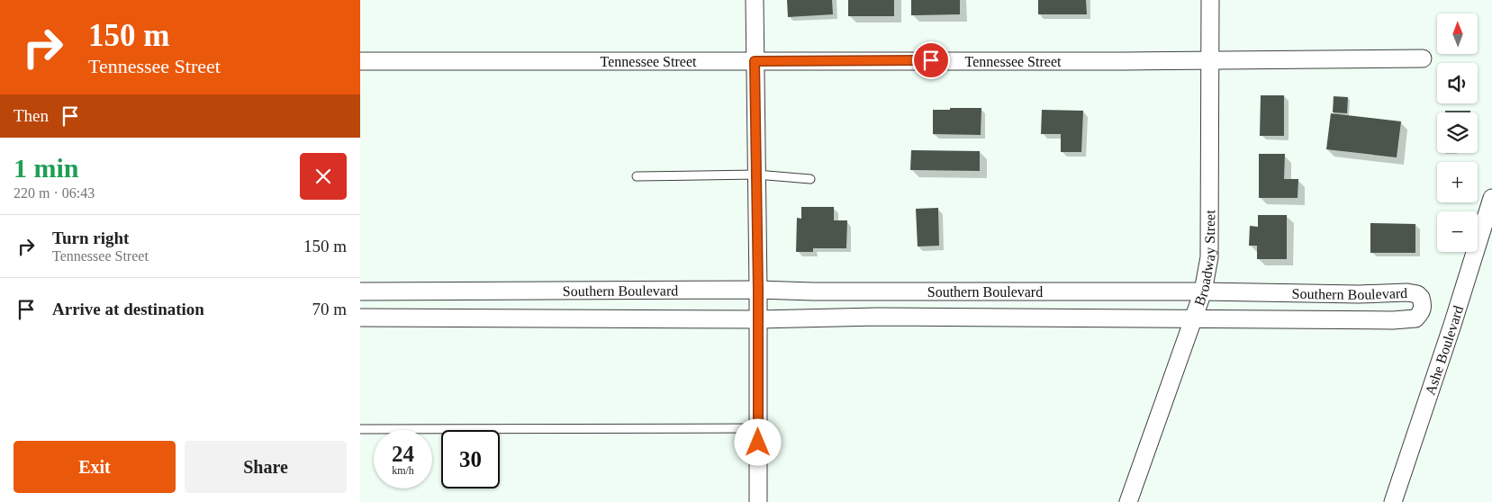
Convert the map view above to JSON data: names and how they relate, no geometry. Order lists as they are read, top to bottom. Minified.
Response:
{"streets":{"street":["Tennessee Street","Broadway Street","Southern Boulevard","Ashe Boulevard"]},"crossings":[["Tennessee Street","Broadway Street"],["Broadway Street","Southern Boulevard"]],"north":"top","page":{"turn":["150 m","Tennessee Street"],"map_buttons":["+","−"],"then":"Then","heading":["1 min","220 m · 06:43"],"list":[{"name":"Turn right","note":"Tennessee Street","value":"150 m"},{"name":"Arrive at destination","value":"70 m"}],"speed":"24 km/h","limit":"30","buttons":["Exit","Share"]}}
